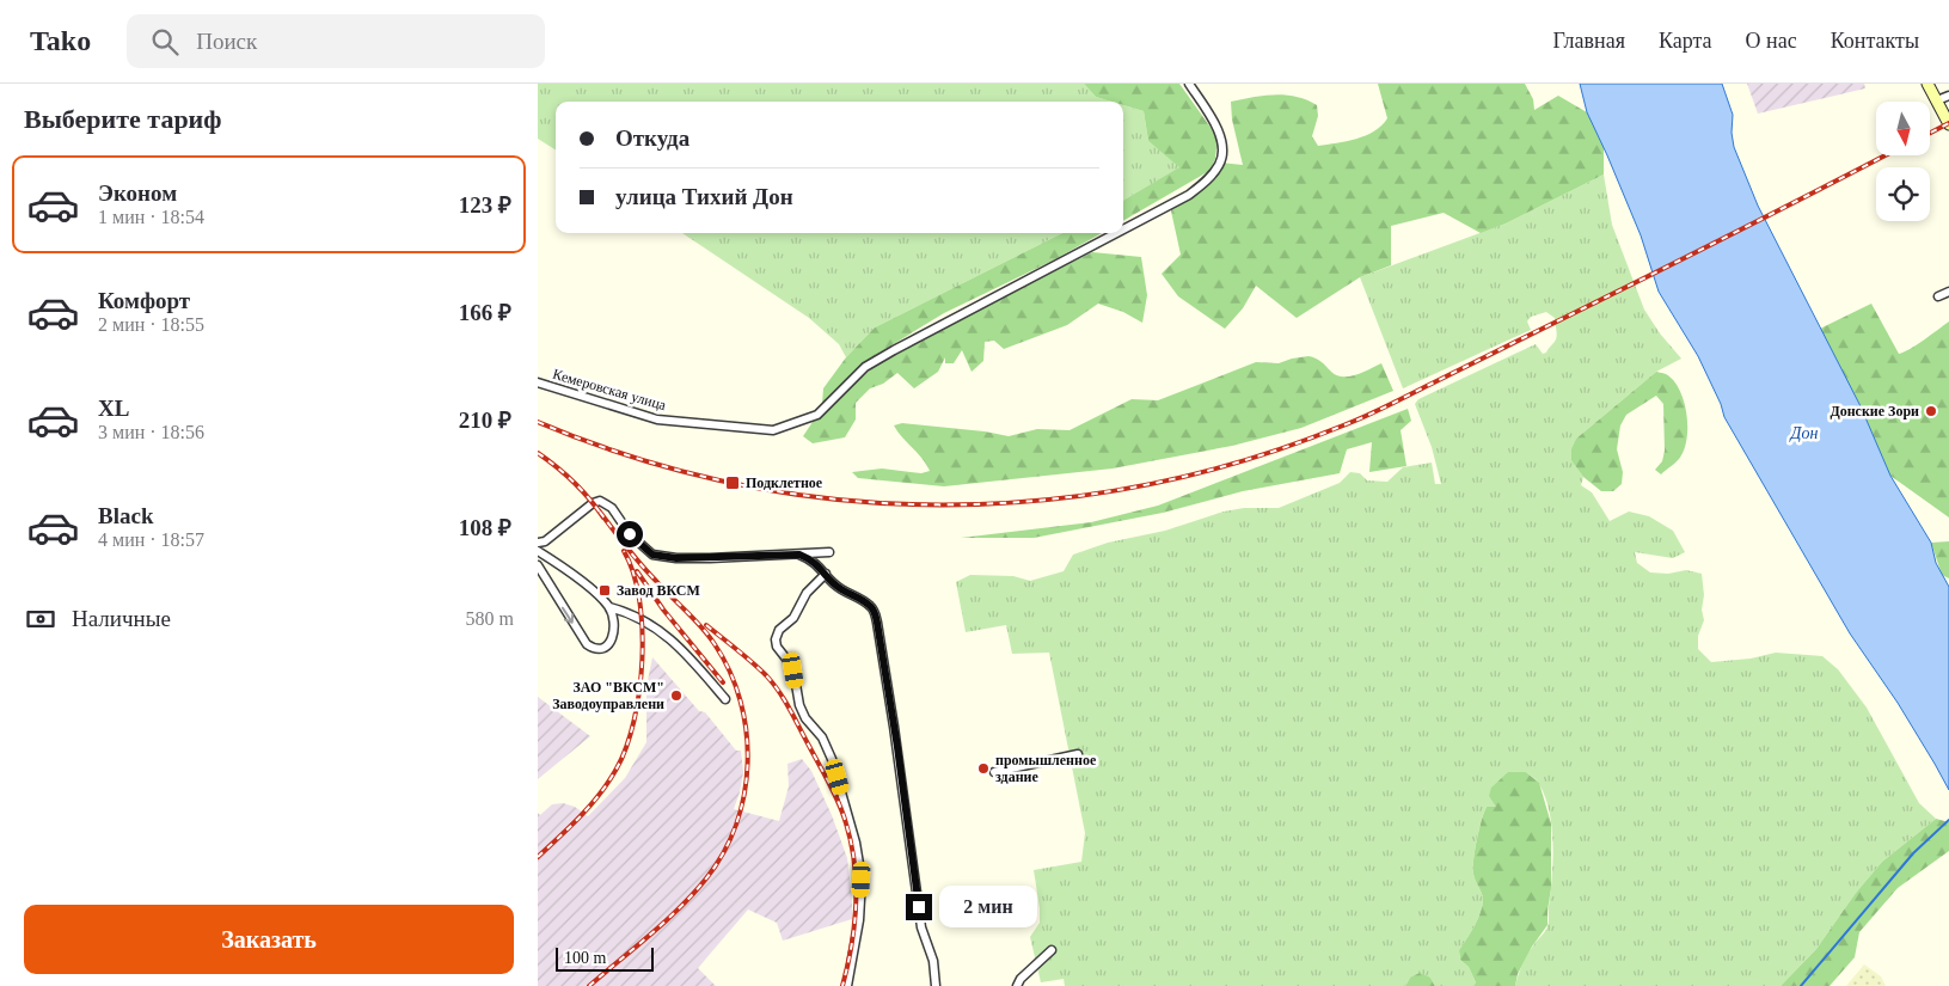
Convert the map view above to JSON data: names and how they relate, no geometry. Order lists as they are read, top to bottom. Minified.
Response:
{"streets":{"street":["Кемеровская улица"]},"water":["Дон"],"places":{"other":["Донские Зори","ЗАО \"ВКСМ\" Заводоуправлени","промышленное здание"],"transit":["Подклетное","Завод ВКСМ"]},"scale_bar":"100 m","north":"bottom","page":{"header":"Tako","search":"Поиск","nav":["Главная","Карта","О нас","Контакты"],"heading":"Выберите тариф","banner":["Откуда","улица Тихий Дон"],"list":[{"name":"Эконом","note":"1 мин · 18:54","value":"123 ₽"},{"name":"Комфорт","note":"2 мин · 18:55","value":"166 ₽"},{"name":"XL","note":"3 мин · 18:56","value":"210 ₽"},{"name":"Black","note":"4 мин · 18:57","value":"108 ₽"}],"pay":["Наличные","580 m"],"bubble":"2 мин","buttons":"Заказать","scale":"100 m"}}
